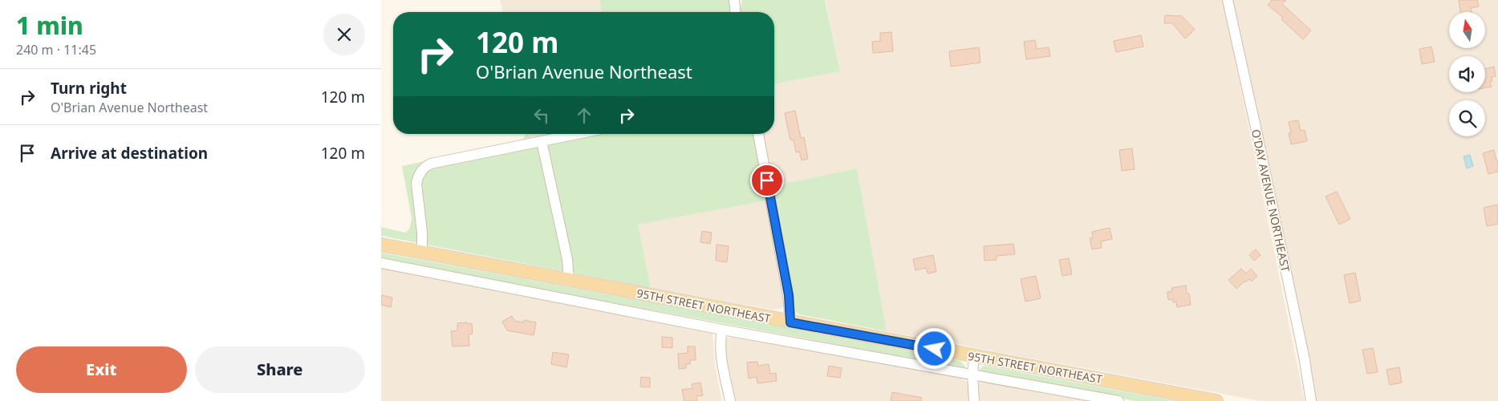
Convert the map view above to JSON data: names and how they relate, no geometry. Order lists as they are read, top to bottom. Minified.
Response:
{"streets":{"main road":["95TH STREET NORTHEAST"],"street":["O'DAY AVENUE NORTHEAST"]},"north":"top","page":{"heading":["1 min","240 m · 11:45"],"turn":["120 m","O'Brian Avenue Northeast"],"list":[{"name":"Turn right","note":"O'Brian Avenue Northeast","value":"120 m"},{"name":"Arrive at destination","value":"120 m"}],"buttons":["Exit","Share"]}}
